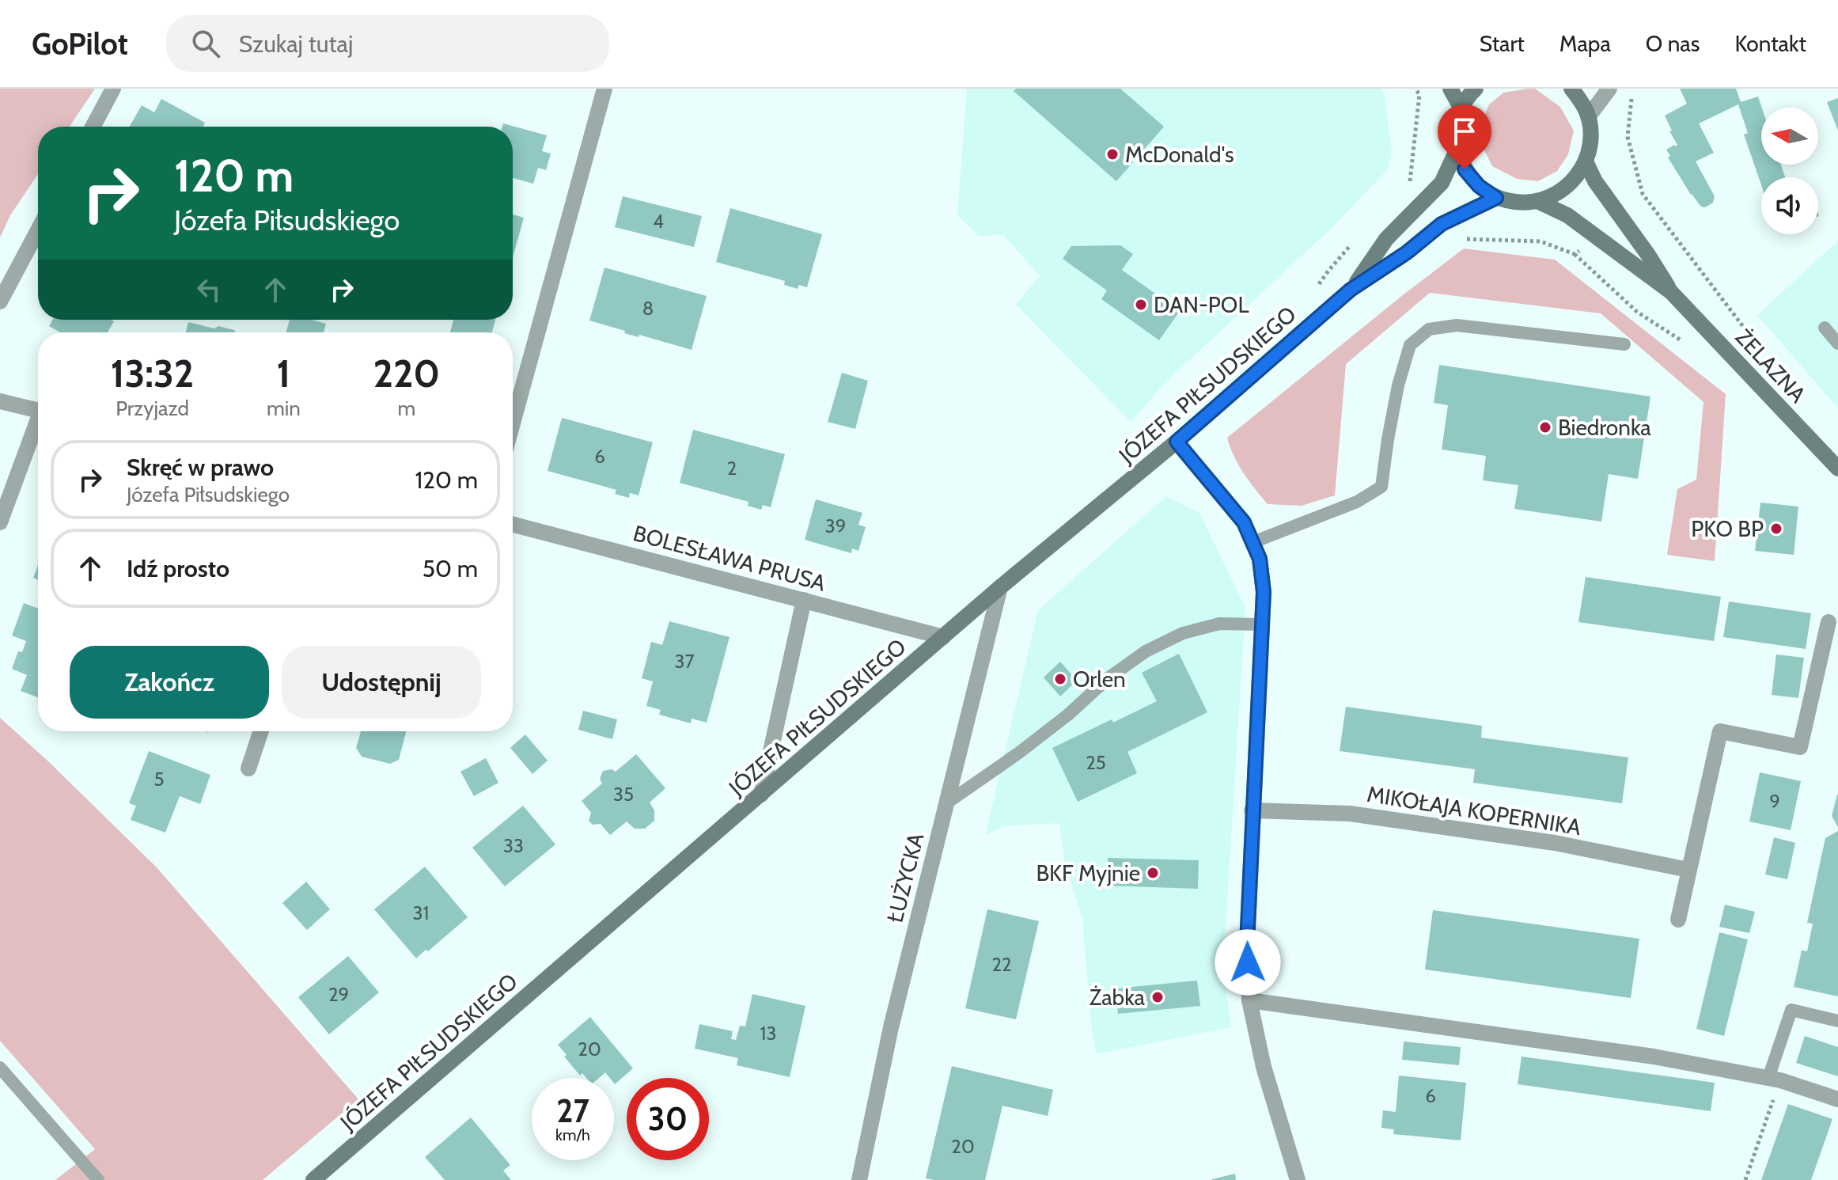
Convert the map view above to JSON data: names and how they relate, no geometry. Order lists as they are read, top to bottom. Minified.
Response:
{"streets":{"street":["ŻELAZNA","JÓZEFA PIŁSUDSKIEGO","BOLESŁAWA PRUSA","MIKOŁAJA KOPERNIKA","ŁUŻYCKA"]},"crossings":[["JÓZEFA PIŁSUDSKIEGO","BOLESŁAWA PRUSA"],["JÓZEFA PIŁSUDSKIEGO","ŁUŻYCKA"]],"places":["McDonald's","DAN-POL","Biedronka","PKO BP","Orlen","BKF Myjnie","Żabka"],"house_numbers":["4","8","6","2","39","37","25","5","35","9","33","31","22","29","13","20","6","20"],"north":"left","page":{"header":"GoPilot","search":"Szukaj tutaj","nav":["Start","Mapa","O nas","Kontakt"],"turn":["120 m","Józefa Piłsudskiego"],"eta":["13:32","Przyjazd","1","min","220","m"],"list":[{"name":"Skręć w prawo","note":"Józefa Piłsudskiego","value":"120 m"},{"name":"Idź prosto","value":"50 m"}],"buttons":["Zakończ","Udostępnij"],"speed":"27 km/h","limit":"30"}}
